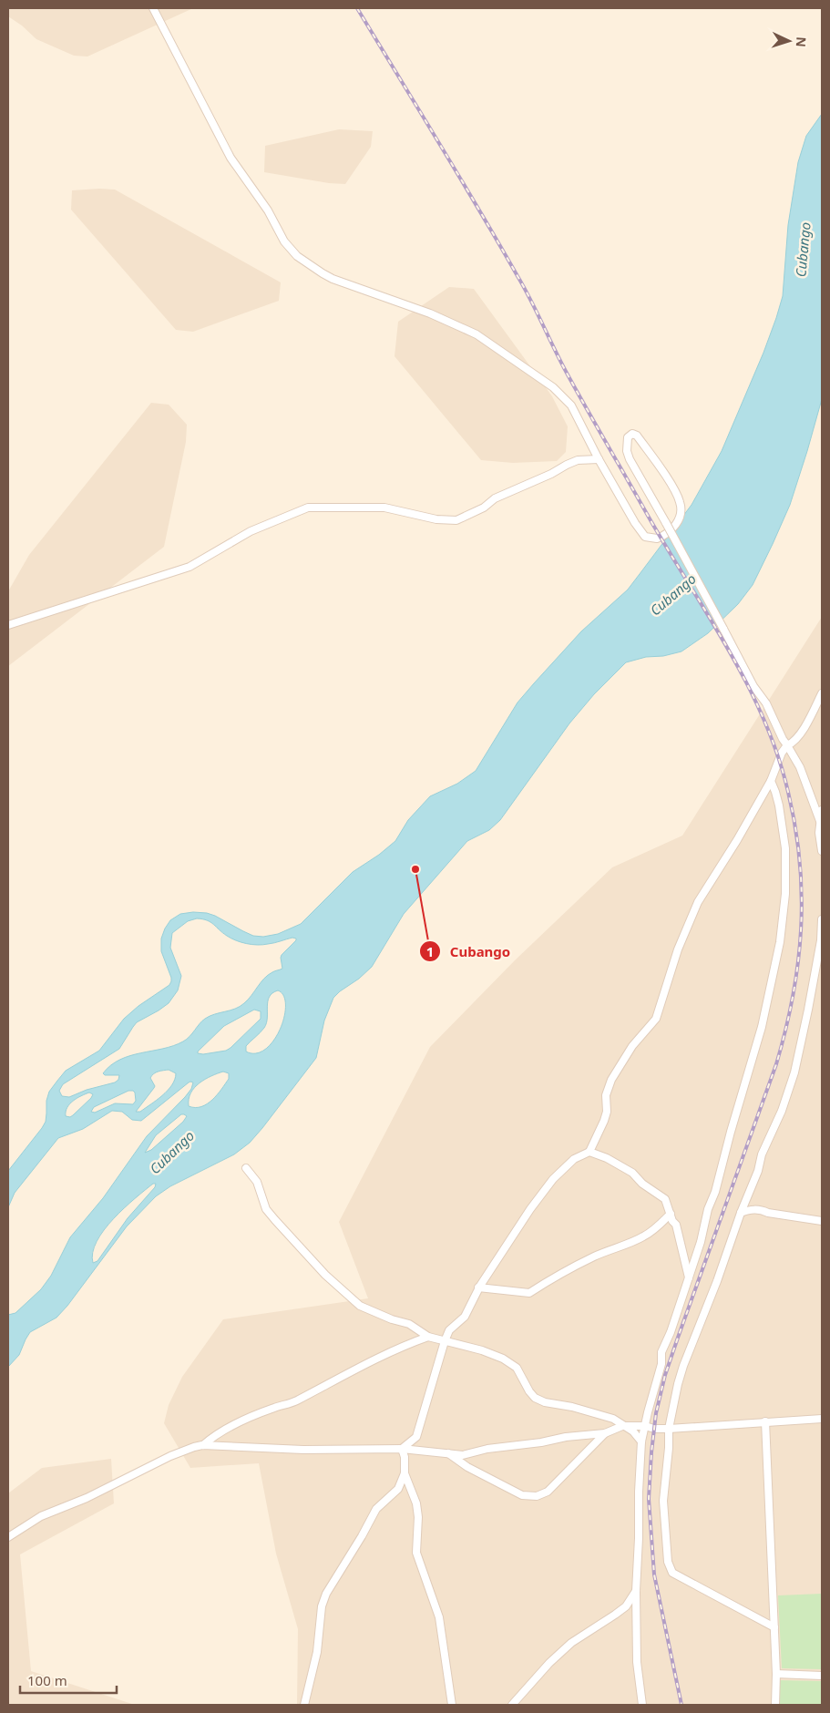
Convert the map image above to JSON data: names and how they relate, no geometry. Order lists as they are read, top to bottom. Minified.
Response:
{"water":["Cubango"],"places":["Cubango"],"scale_bar":"100 m","north":"right"}
